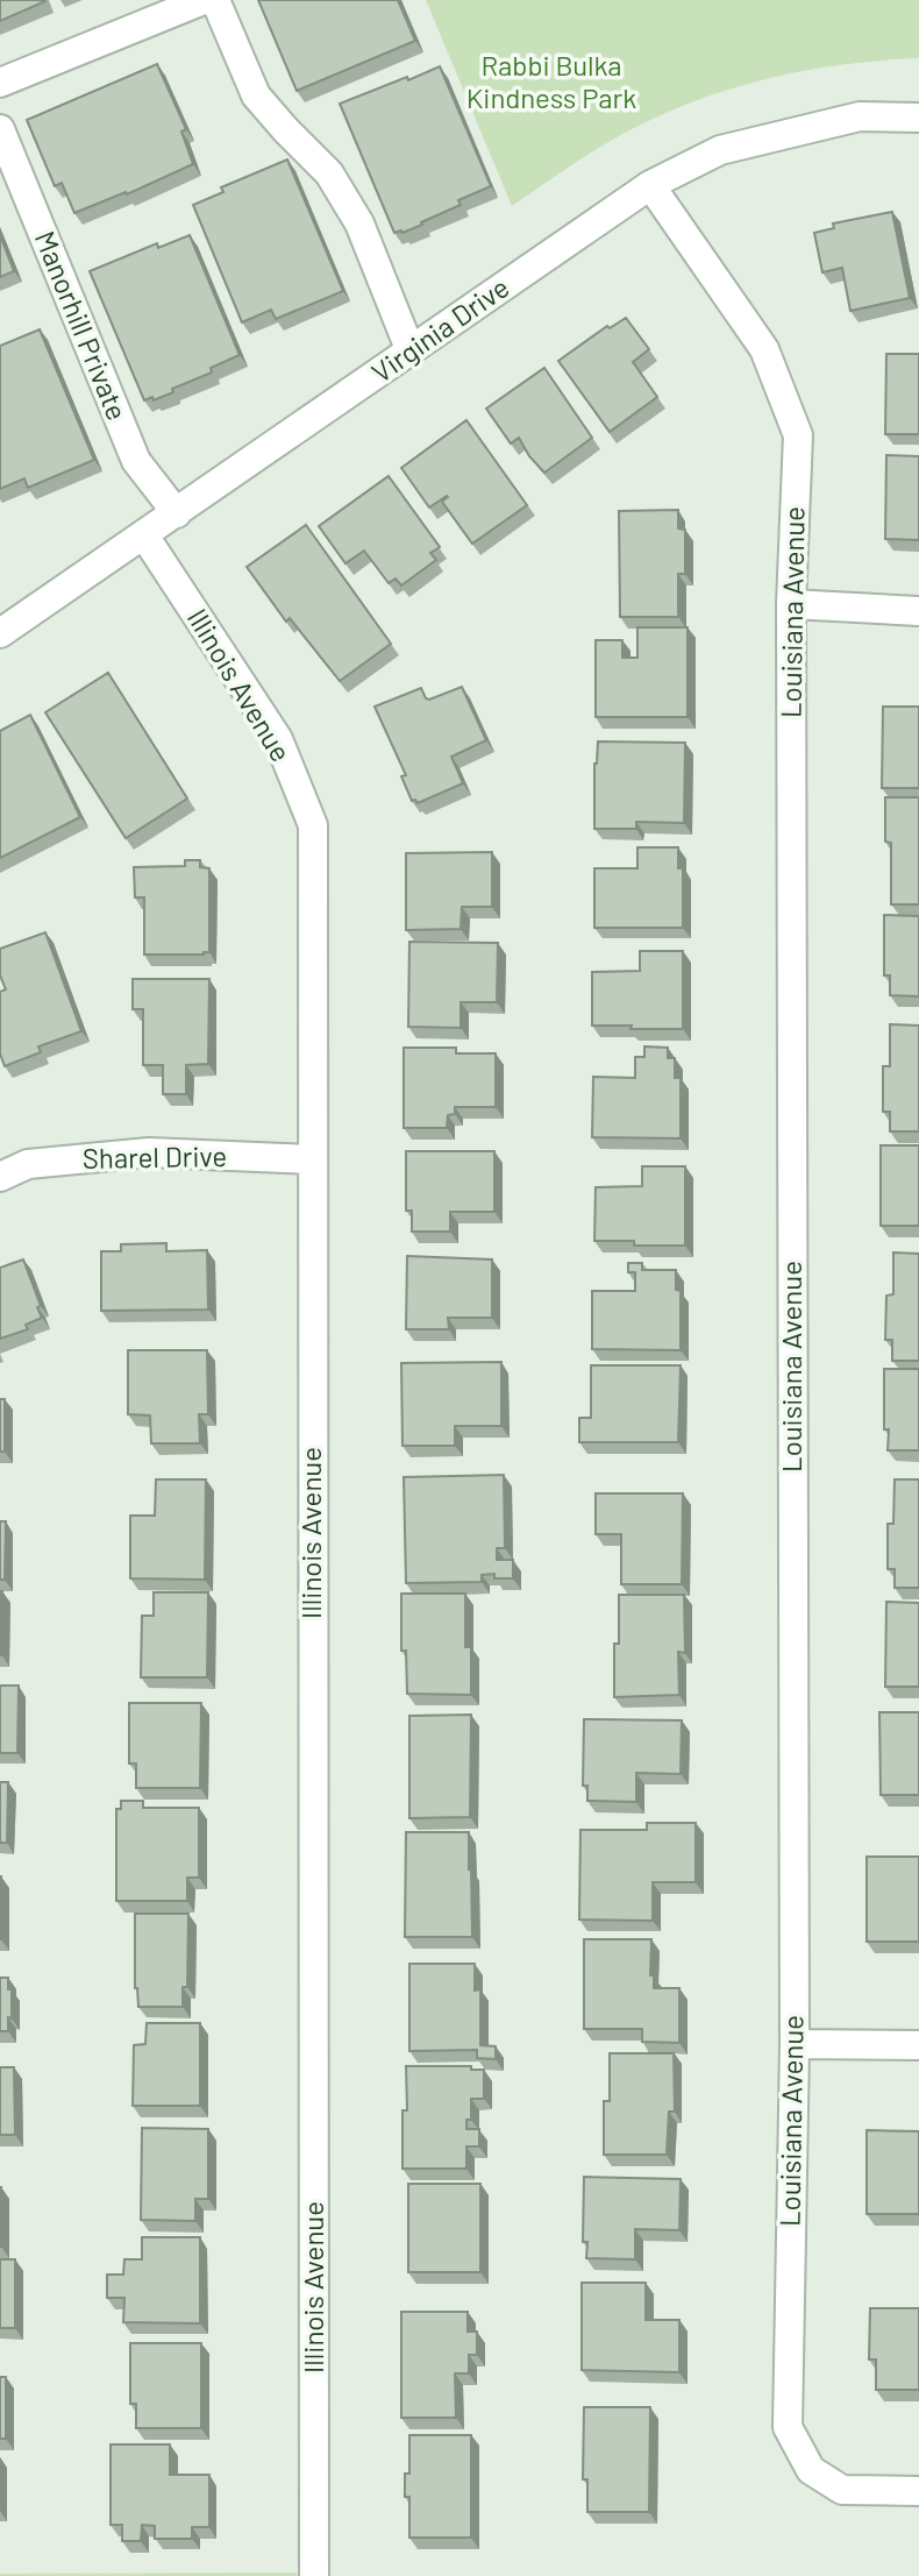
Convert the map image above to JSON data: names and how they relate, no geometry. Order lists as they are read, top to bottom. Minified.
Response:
{"streets":{"street":["Manorhill Private","Virginia Drive","Louisiana Avenue","Illinois Avenue","Sharel Drive"]},"crossings":[["Manorhill Private","Virginia Drive"],["Virginia Drive","Louisiana Avenue"],["Virginia Drive","Illinois Avenue"],["Illinois Avenue","Sharel Drive"]],"parks":["Rabbi Bulka Kindness Park"]}
